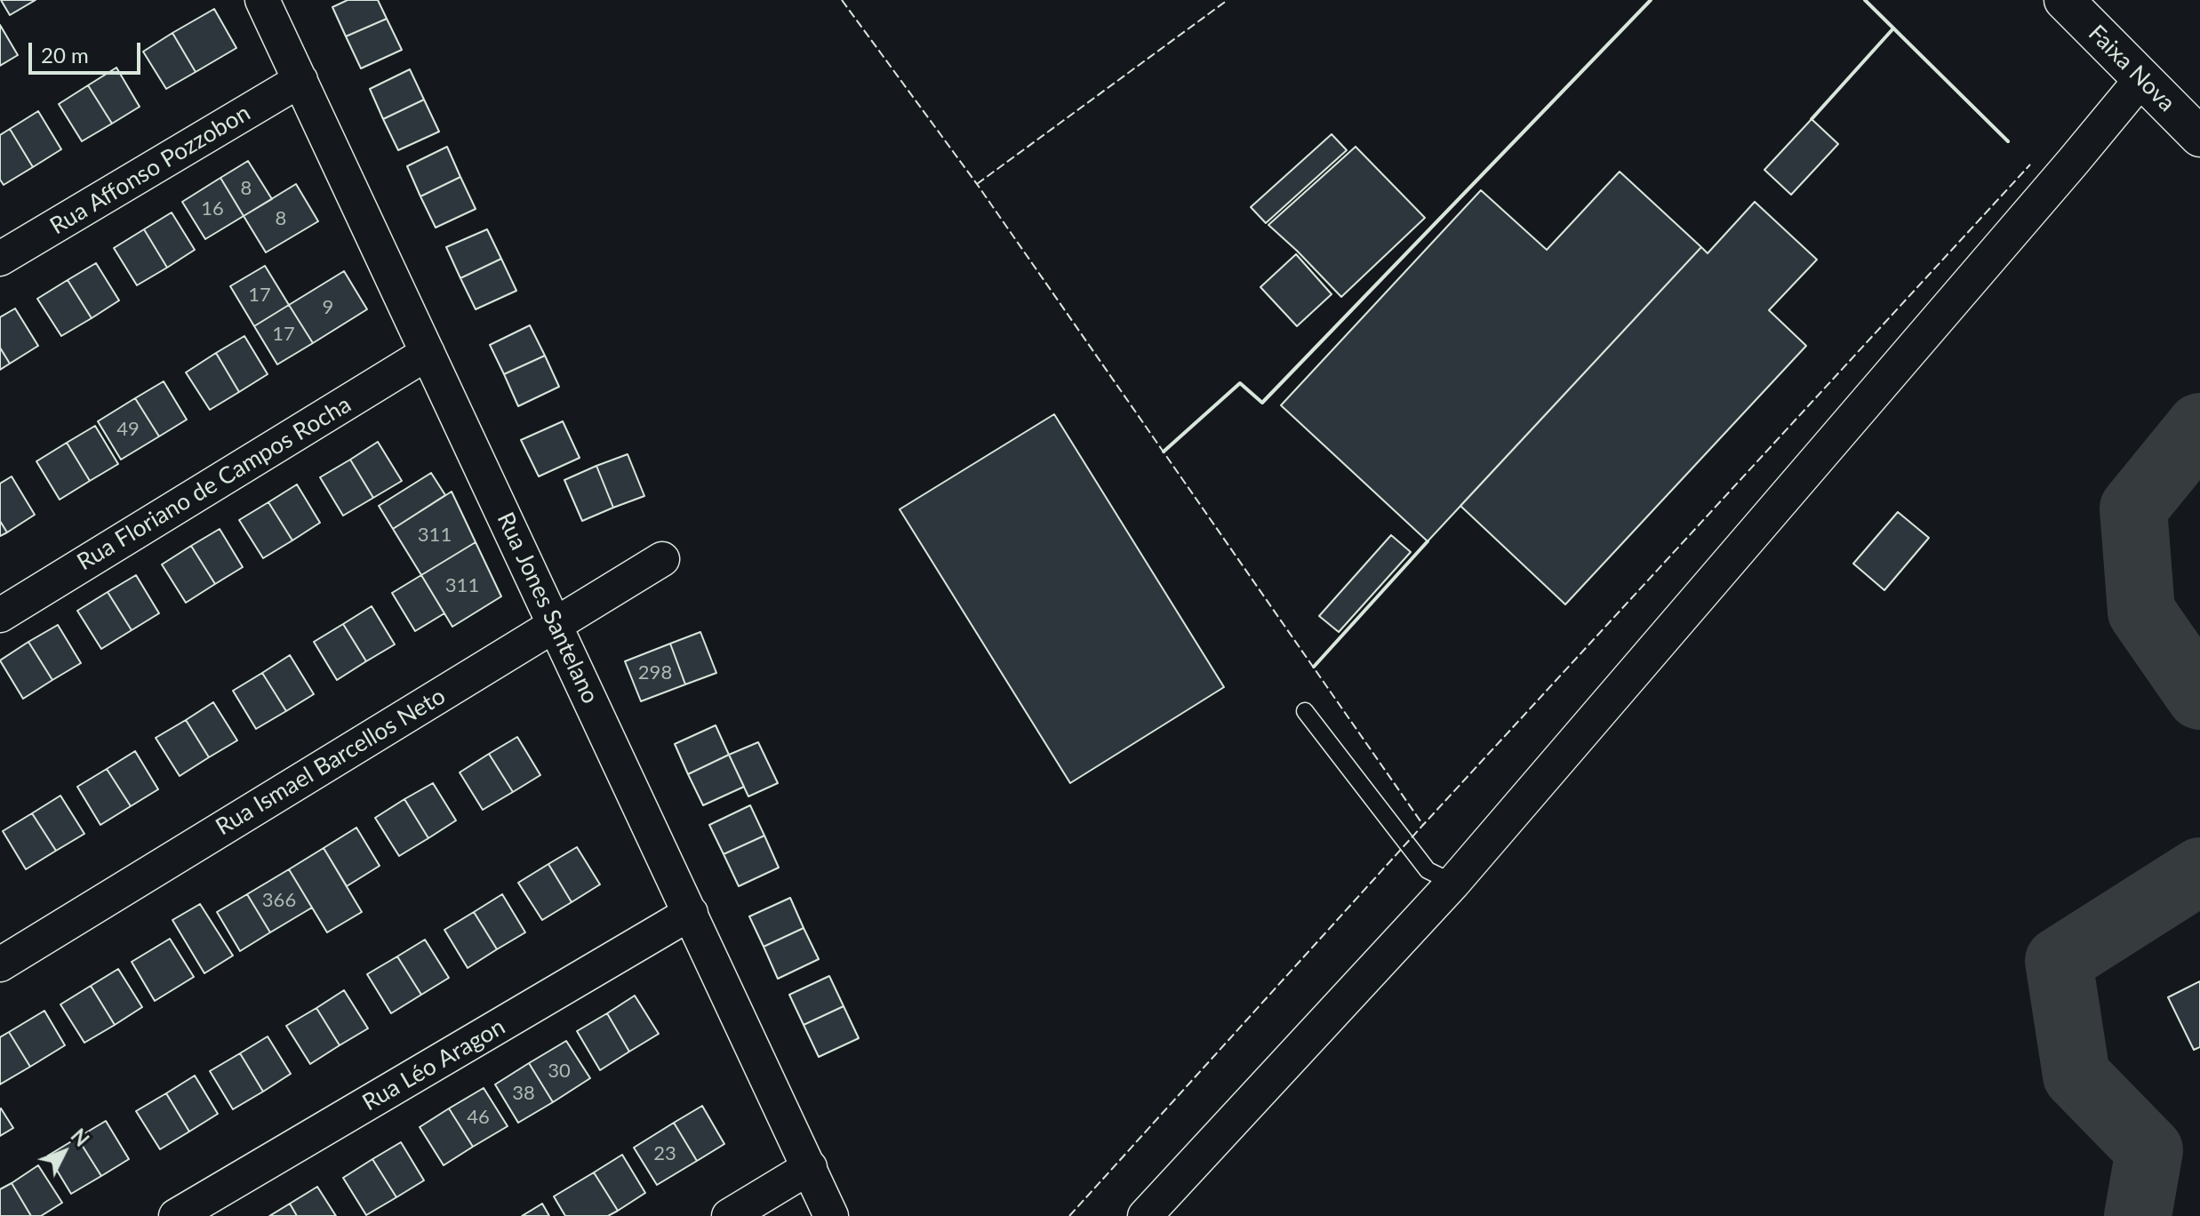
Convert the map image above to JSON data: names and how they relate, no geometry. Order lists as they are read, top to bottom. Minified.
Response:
{"streets":{"highway":["Faixa Nova"],"street":["Rua Affonso Pozzobon","Rua Floriano de Campos Rocha","Rua Jones Santelano","Rua Ismael Barcellos Neto","Rua Léo Aragon"]},"crossings":[["Rua Affonso Pozzobon","Rua Jones Santelano"],["Rua Floriano de Campos Rocha","Rua Jones Santelano"],["Rua Jones Santelano","Rua Ismael Barcellos Neto"],["Rua Jones Santelano","Rua Léo Aragon"]],"house_numbers":["8","16","8","17","9","17","49","311","311","298","366","30","38","46","23"],"scale_bar":"20 m","north":"top right"}
